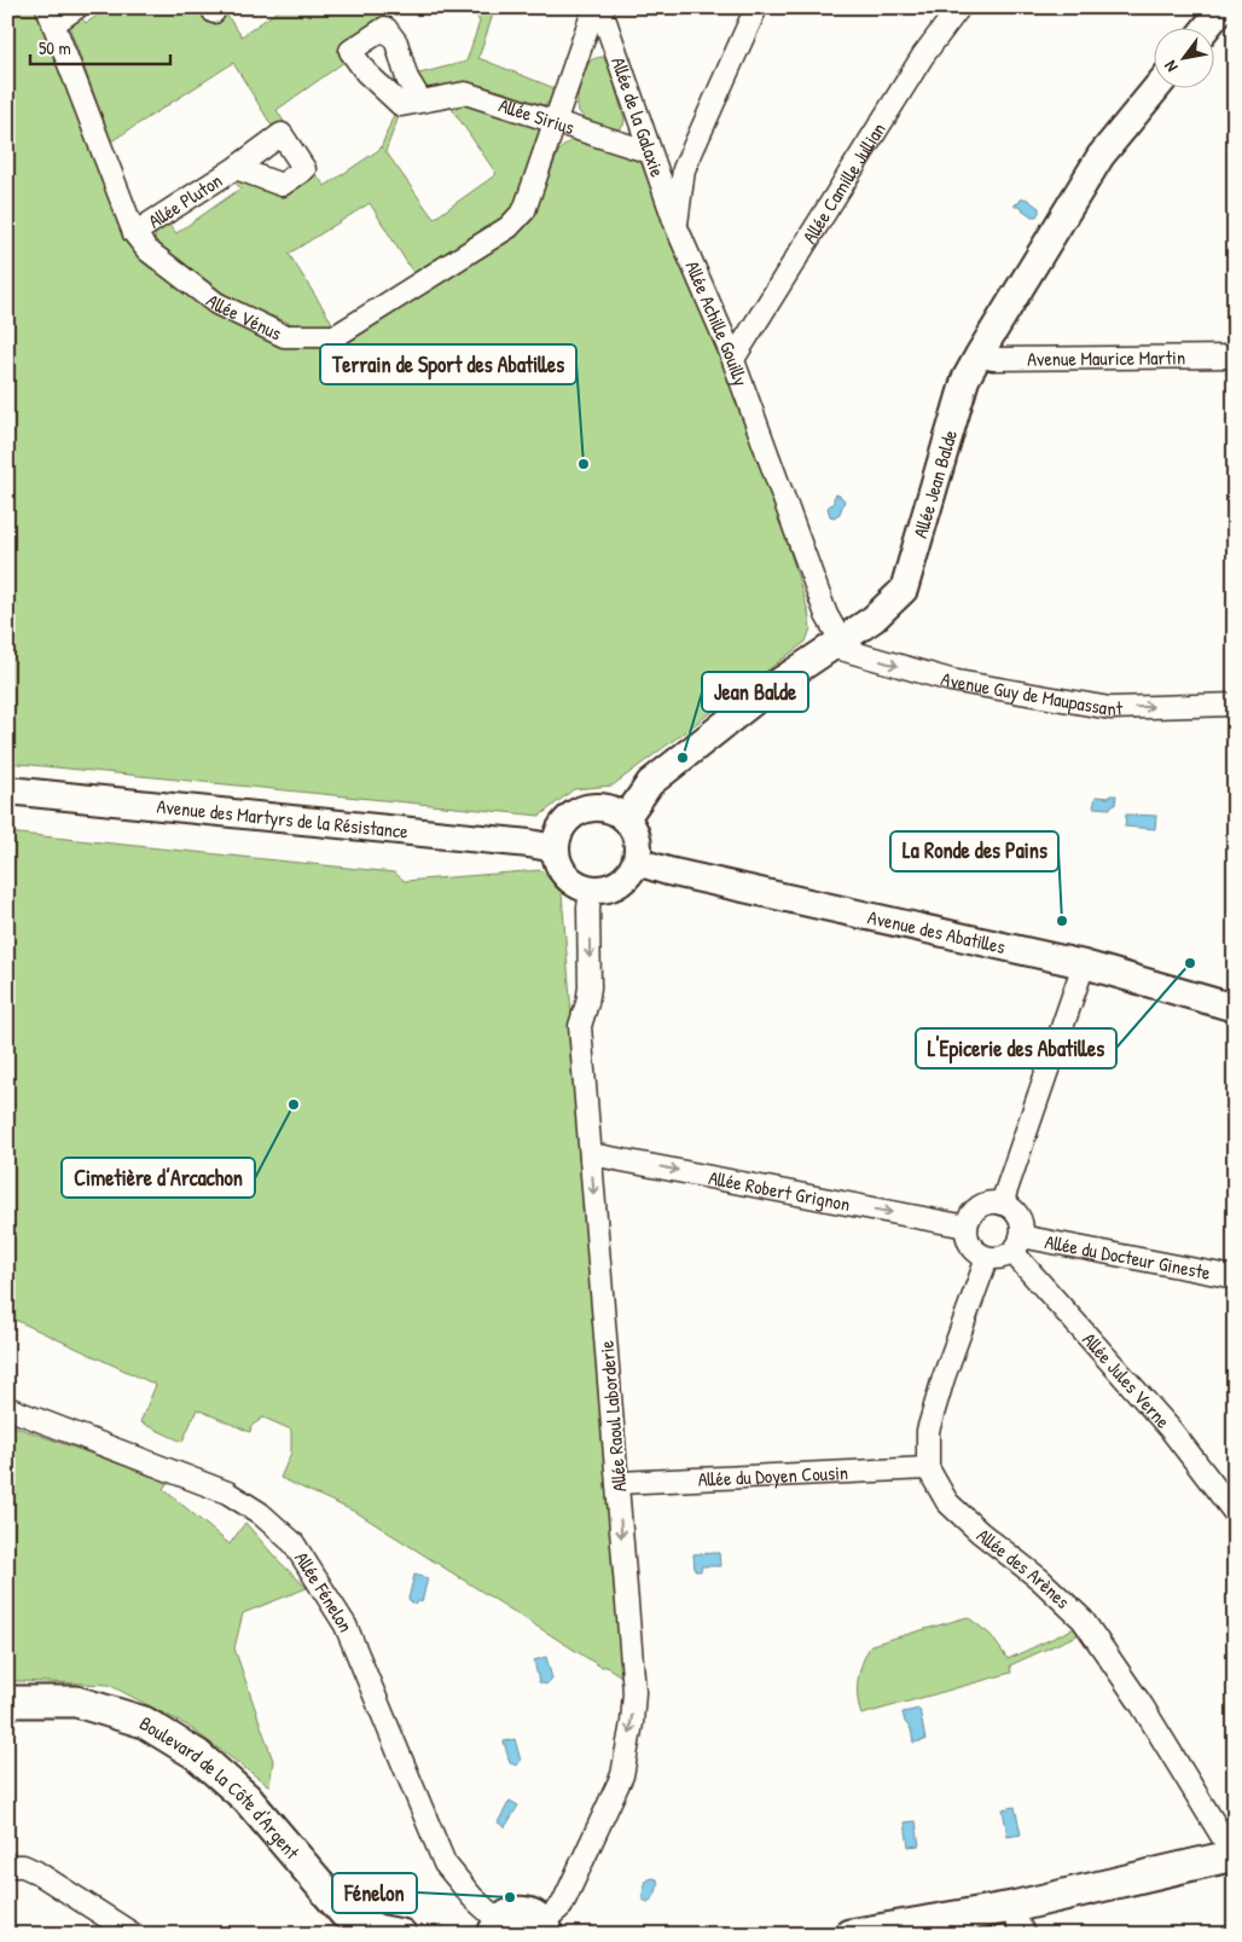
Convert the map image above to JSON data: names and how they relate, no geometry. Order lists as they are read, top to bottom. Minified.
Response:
{"streets":{"main road":["Boulevard de la Côte d'Argent"],"street":["Allée Sirius","Allée de la Galaxie","Allée Camille Jullian","Allée Pluton","Allée Vénus","Allée Achille Gouilly","Avenue Maurice Martin","Allée Jean Balde","Avenue Guy de Maupassant","Avenue des Martyrs de la Résistance","Avenue des Abatilles","Allée Robert Grignon","Allée du Docteur Gineste","Allée Jules Verne","Allée Raoul Laborderie","Allée du Doyen Cousin","Allée des Arènes","Allée Fénelon"]},"crossings":[["Allée Sirius","Allée de la Galaxie"],["Allée Sirius","Allée Vénus"],["Allée de la Galaxie","Allée Vénus"],["Allée de la Galaxie","Allée Achille Gouilly"],["Allée Camille Jullian","Allée Achille Gouilly"],["Allée Pluton","Allée Vénus"],["Allée Achille Gouilly","Allée Jean Balde"],["Allée Achille Gouilly","Avenue Guy de Maupassant"],["Avenue Maurice Martin","Allée Jean Balde"],["Allée Jean Balde","Avenue Guy de Maupassant"],["Allée Jean Balde","Avenue des Martyrs de la Résistance"],["Allée Jean Balde","Avenue des Abatilles"],["Allée Jean Balde","Allée Raoul Laborderie"],["Avenue des Martyrs de la Résistance","Avenue des Abatilles"],["Avenue des Martyrs de la Résistance","Allée Raoul Laborderie"],["Avenue des Abatilles","Allée Raoul Laborderie"],["Allée Robert Grignon","Allée du Docteur Gineste"],["Allée Robert Grignon","Allée Jules Verne"],["Allée Robert Grignon","Allée Raoul Laborderie"],["Allée Robert Grignon","Allée des Arènes"],["Allée du Docteur Gineste","Allée Jules Verne"],["Allée du Docteur Gineste","Allée des Arènes"],["Allée Jules Verne","Allée des Arènes"],["Allée Raoul Laborderie","Allée du Doyen Cousin"],["Allée du Doyen Cousin","Allée des Arènes"]],"one_way":["Avenue Guy de Maupassant","Allée Robert Grignon","Allée Raoul Laborderie"],"places":["Terrain de Sport des Abatilles","Jean Balde","La Ronde des Pains","L'Epicerie des Abatilles","Cimetière d’Arcachon","Fénelon"],"scale_bar":"50 m","north":"bottom left"}
